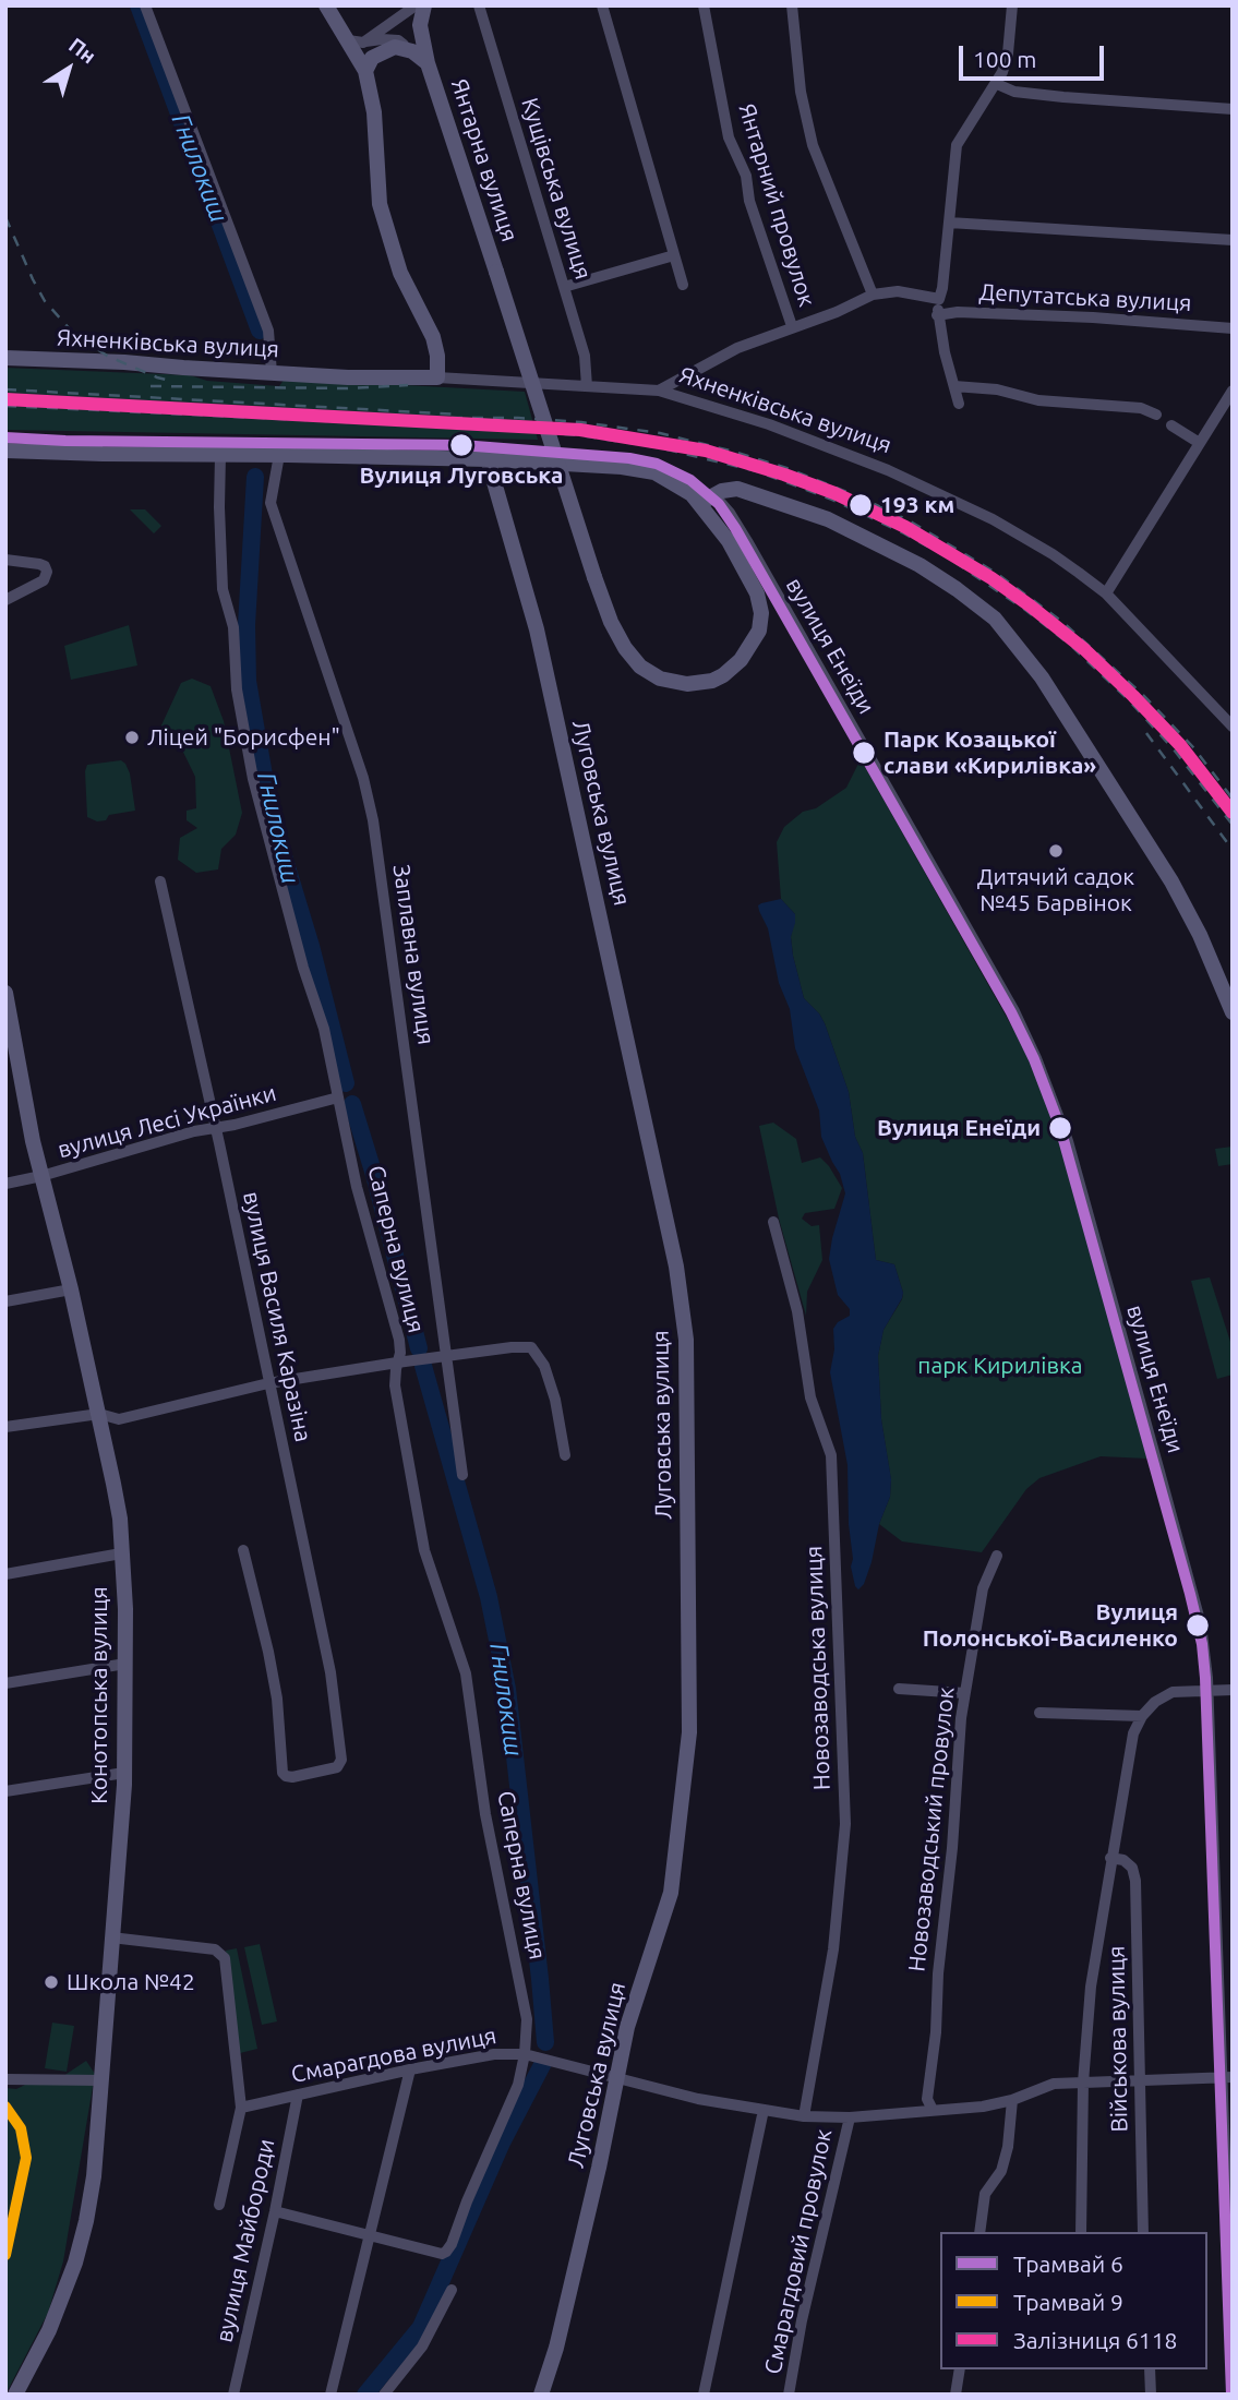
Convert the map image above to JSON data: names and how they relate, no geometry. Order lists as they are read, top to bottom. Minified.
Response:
{"streets":{"street":["Янтарна вулиця","Кущівська вулиця","Янтарний провулок","Депутатська вулиця","Яхненківська вулиця","вулиця Енеїди","Луговська вулиця","Заплавна вулиця","вулиця Лесі Українки","Саперна вулиця","вулиця Василя Каразіна","Новозаводська вулиця","Конотопська вулиця","Новозаводський провулок","Військова вулиця","Смарагдова вулиця","вулиця Майбороди","Смарагдовий провулок"]},"crossings":[["Янтарна вулиця","вулиця Енеїди"],["Янтарна вулиця","Луговська вулиця"],["Янтарна вулиця","Заплавна вулиця"],["Янтарна вулиця","Саперна вулиця"],["Кущівська вулиця","Яхненківська вулиця"],["вулиця Енеїди","Смарагдова вулиця"],["Луговська вулиця","Смарагдова вулиця"],["вулиця Лесі Українки","Саперна вулиця"],["вулиця Лесі Українки","вулиця Василя Каразіна"],["вулиця Лесі Українки","Конотопська вулиця"],["Саперна вулиця","Смарагдова вулиця"],["Новозаводська вулиця","Смарагдова вулиця"],["Новозаводський провулок","Смарагдова вулиця"],["Військова вулиця","Смарагдова вулиця"],["Смарагдова вулиця","вулиця Майбороди"],["Смарагдова вулиця","Смарагдовий провулок"]],"water":["Гнилокиш"],"parks":["парк Кирилівка"],"places":["Вулиця Луговська","193 км","Ліцей \"Борисфен\"","Парк Козацької слави «Кирилівка»","Дитячий садок №45 Барвінок","Вулиця Енеїди","Вулиця Полонської-Василенко","Школа №42"],"lines":["rail line 6118","tram line 6","tram line 9"],"legend":["Трамвай 6","Трамвай 9","Залізниця 6118"],"scale_bar":"100 m","north":"top right"}
